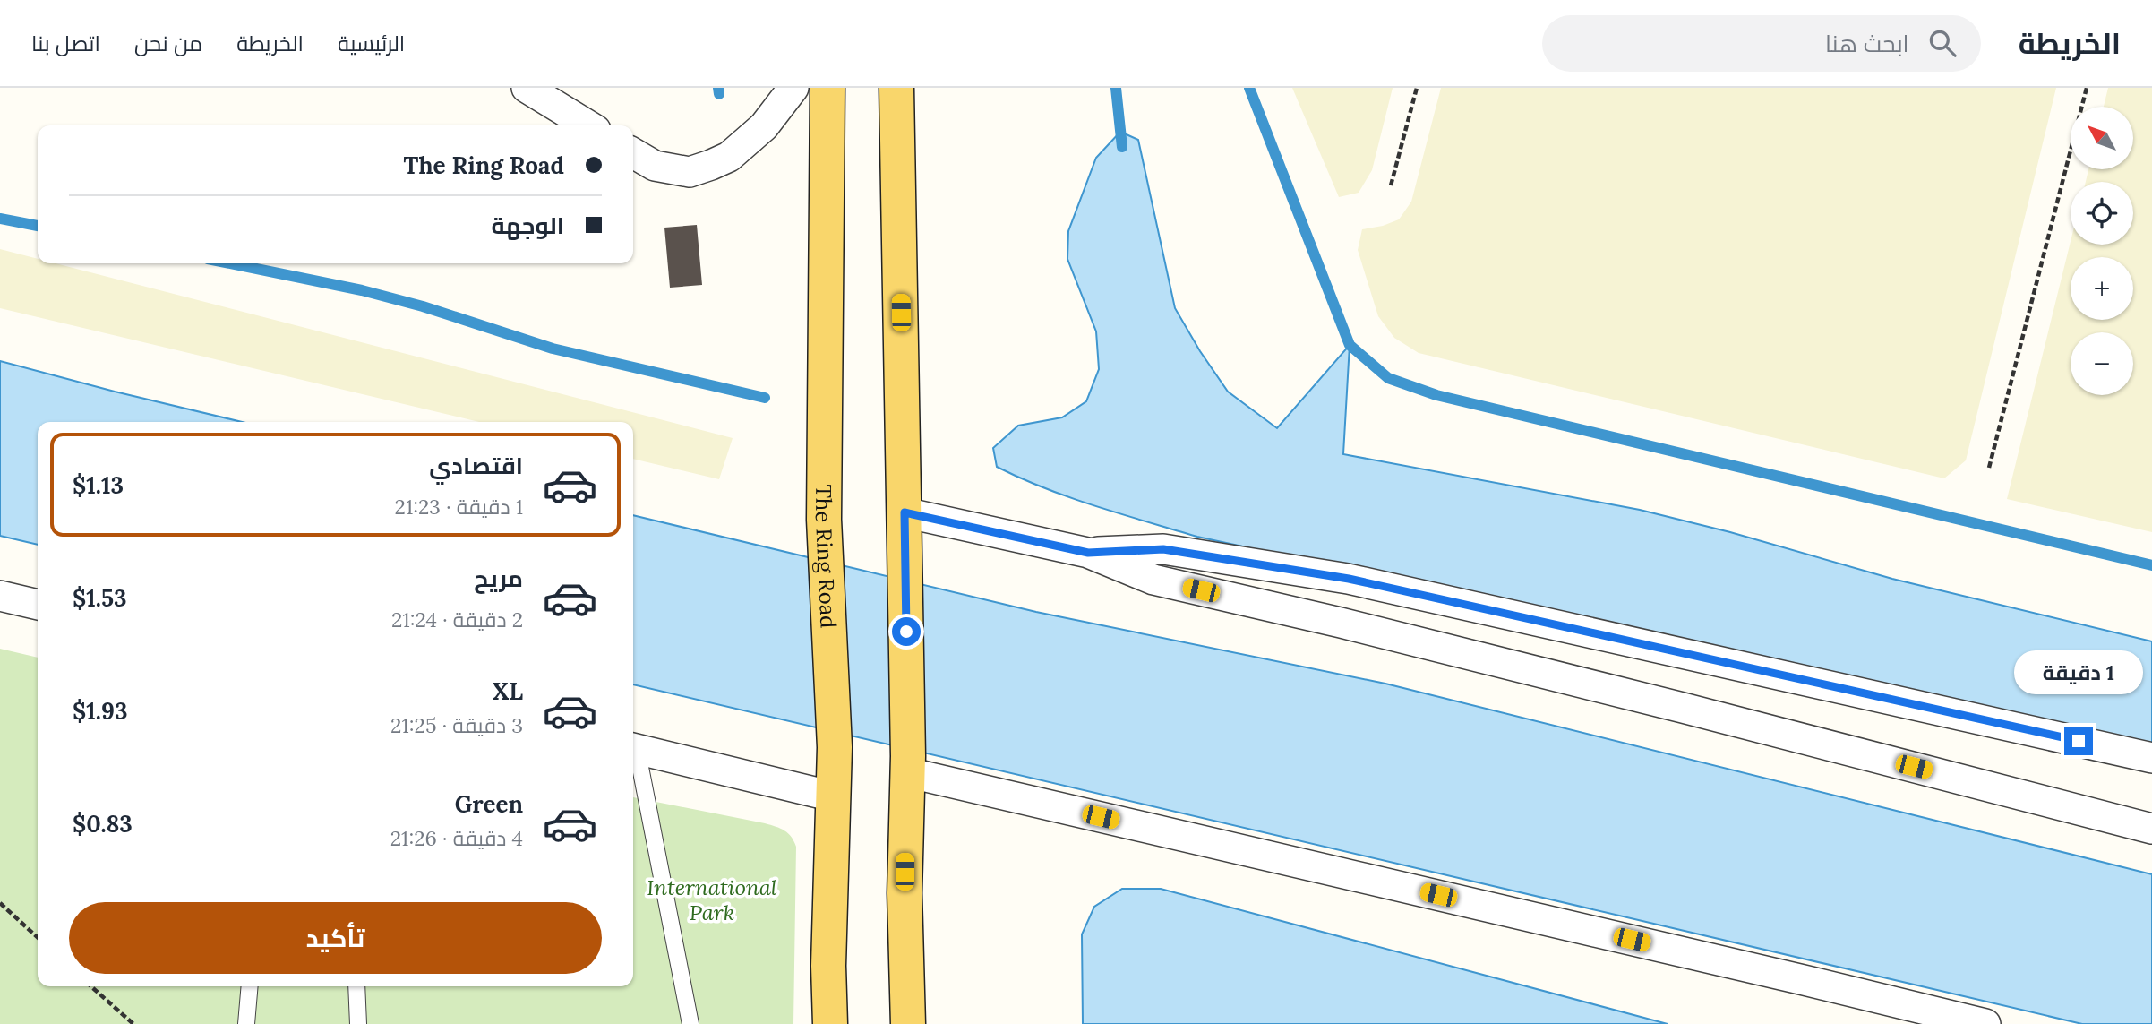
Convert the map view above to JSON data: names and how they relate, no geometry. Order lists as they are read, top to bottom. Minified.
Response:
{"streets":{"main road":["The Ring Road"]},"parks":["International Park"],"north":"top left","page":{"header":"الخريطة","search":"ابحث هنا","nav":["الرئيسية","الخريطة","من نحن","اتصل بنا"],"map_buttons":["+","−"],"banner":["The Ring Road","الوجهة"],"list":[{"name":"اقتصادي","note":"1 دقيقة · 21:23","value":"$1.13"},{"name":"مريح","note":"2 دقيقة · 21:24","value":"$1.53"},{"name":"XL","note":"3 دقيقة · 21:25","value":"$1.93"},{"name":"Green","note":"4 دقيقة · 21:26","value":"$0.83"}],"bubble":"1 دقيقة","buttons":"تأكيد"}}
